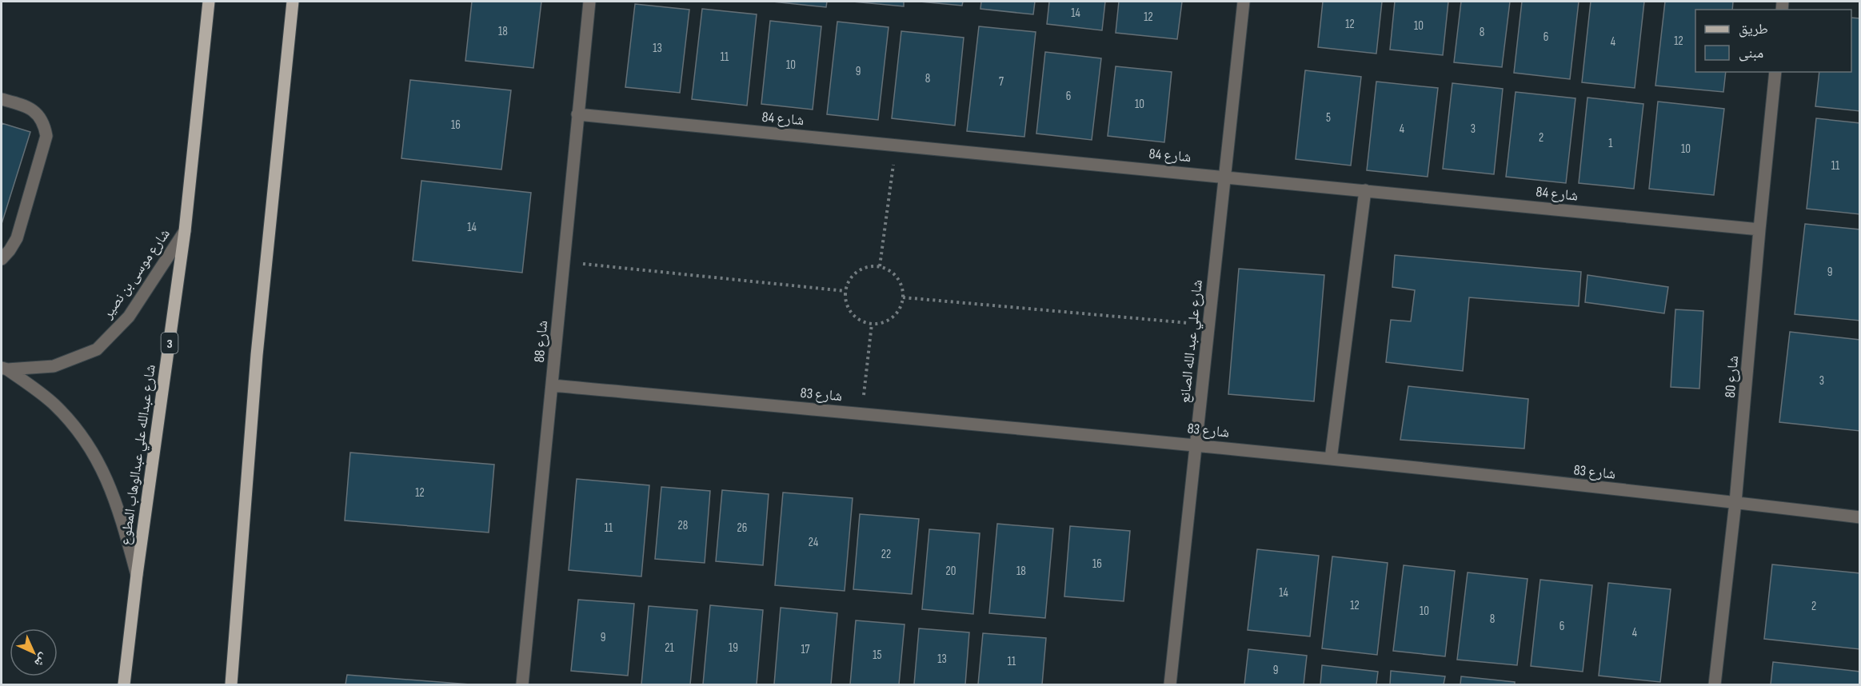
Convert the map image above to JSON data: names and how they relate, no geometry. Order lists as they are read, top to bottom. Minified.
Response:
{"streets":{"main road":["3","شارع عبدالله علي عبدالوهاب المطوع"],"street":["شارع 84","شارع موسى بن نصير","شارع 88","شارع علي عبد الله الصانع","شارع 80","شارع 83"]},"crossings":[["شارع 84","شارع 88"],["شارع 84","شارع علي عبد الله الصانع"],["شارع 84","شارع 80"],["شارع موسى بن نصير","شارع عبدالله علي عبدالوهاب المطوع"],["شارع 88","شارع 83"],["شارع علي عبد الله الصانع","شارع 83"],["شارع 80","شارع 83"]],"house_numbers":["14","12","12","10","18","8","6","12","4","13","11","10","9","8","7","6","10","5","16","4","3","2","1","10","11","14","9","3","12","28","11","26","24","22","16","20","18","14","12","2","10","8","6","4","9","21","19","17","15","13","11","9"],"legend":["طريق","مبنى"],"north":"bottom right"}
